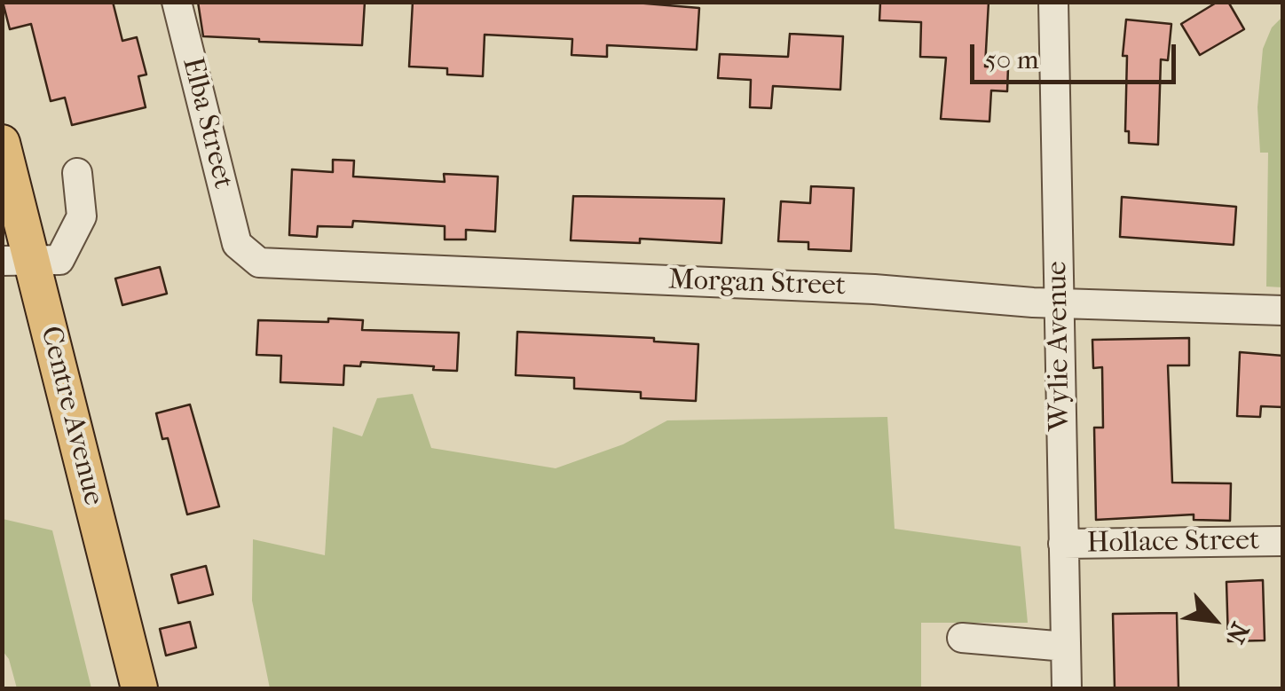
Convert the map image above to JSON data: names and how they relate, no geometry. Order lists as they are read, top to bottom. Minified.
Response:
{"streets":{"main road":["Centre Avenue"],"street":["Elba Street","Morgan Street","Wylie Avenue","Hollace Street"]},"crossings":[["Elba Street","Morgan Street"],["Morgan Street","Wylie Avenue"],["Wylie Avenue","Hollace Street"]],"scale_bar":"50 m","north":"bottom right"}
